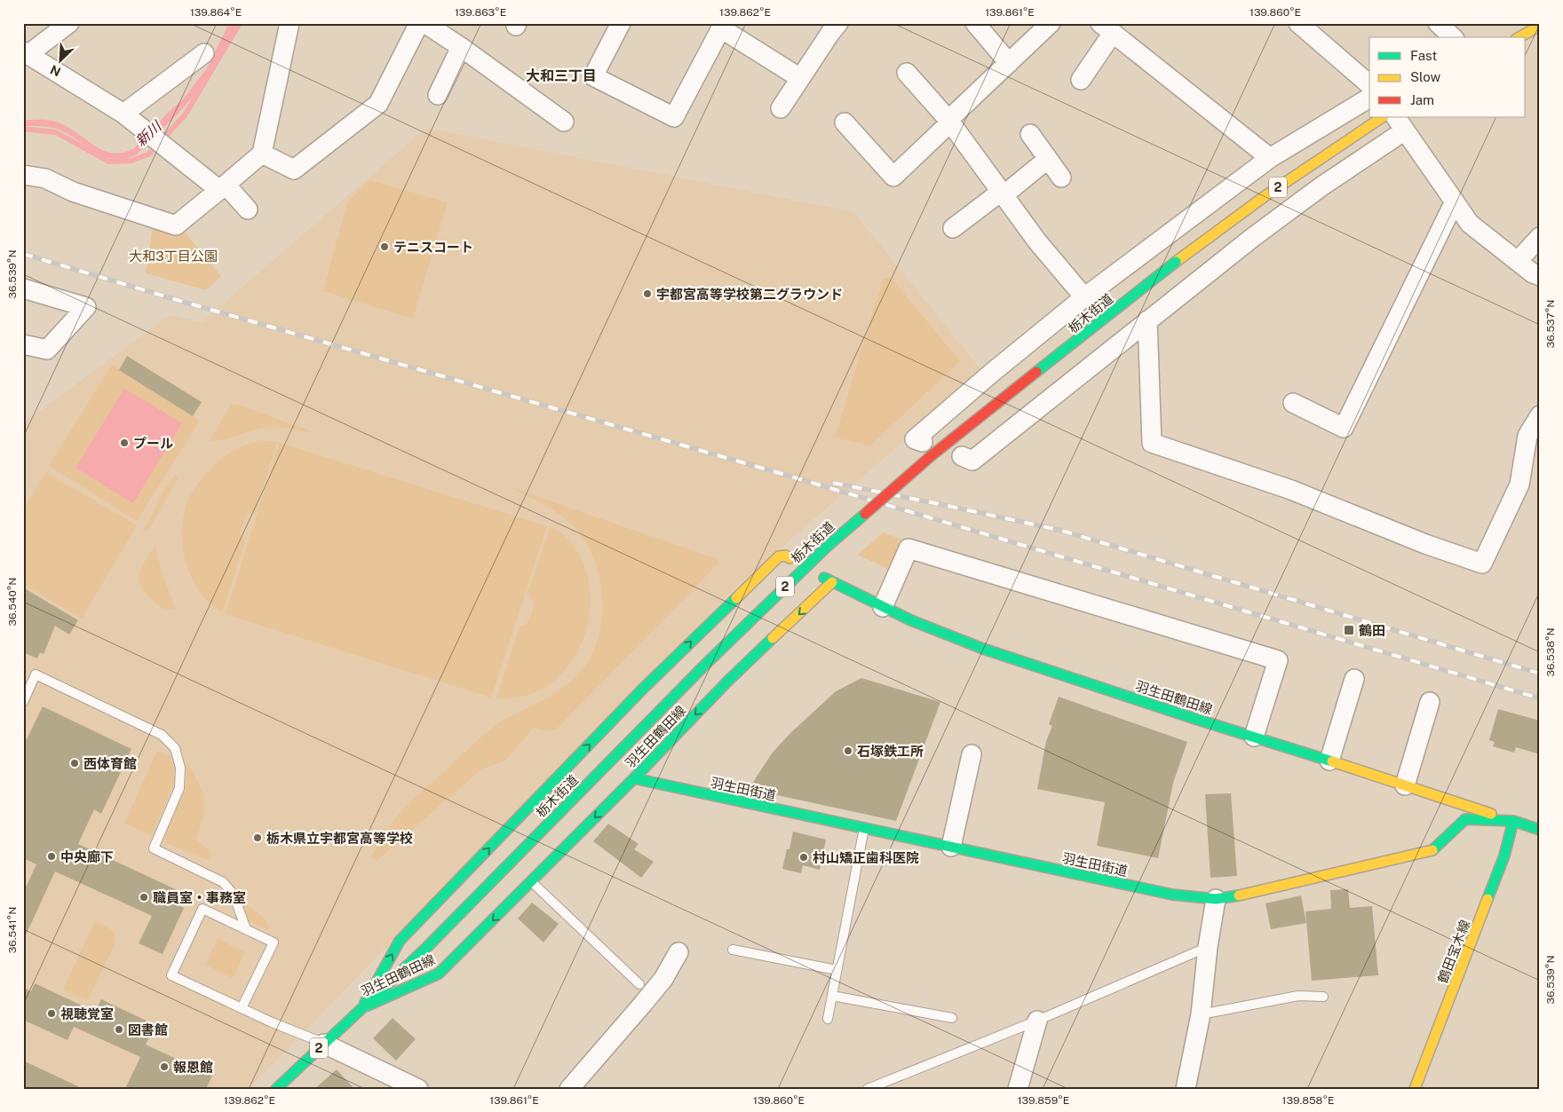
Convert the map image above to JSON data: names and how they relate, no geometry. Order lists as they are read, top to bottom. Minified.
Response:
{"streets":{"main road":["2","栃木街道","羽生田鶴田線","羽生田街道","鶴田宝木線"]},"crossings":[["栃木街道","羽生田鶴田線"],["羽生田鶴田線","羽生田街道"],["羽生田鶴田線","鶴田宝木線"],["羽生田街道","鶴田宝木線"]],"districts":["大和三丁目"],"water":["新川"],"parks":["大和3丁目公園"],"places":{"other":["テニスコート","宇都宮高等学校第二グラウンド","プール","石塚鉄工所","西体育館","栃木県立宇都宮高等学校","中央廊下","村山矯正歯科医院","職員室・事務室","視聴覚室","図書館","報恩館"],"transit":["鶴田"]},"legend":["Fast","Slow","Jam"],"north":"bottom left","coordinates":["139.864°E","139.863°E","139.862°E","139.861°E","139.860°E","36.539°N","36.537°N","36.540°N","36.538°N","36.541°N","139.859°E","139.858°E"]}
